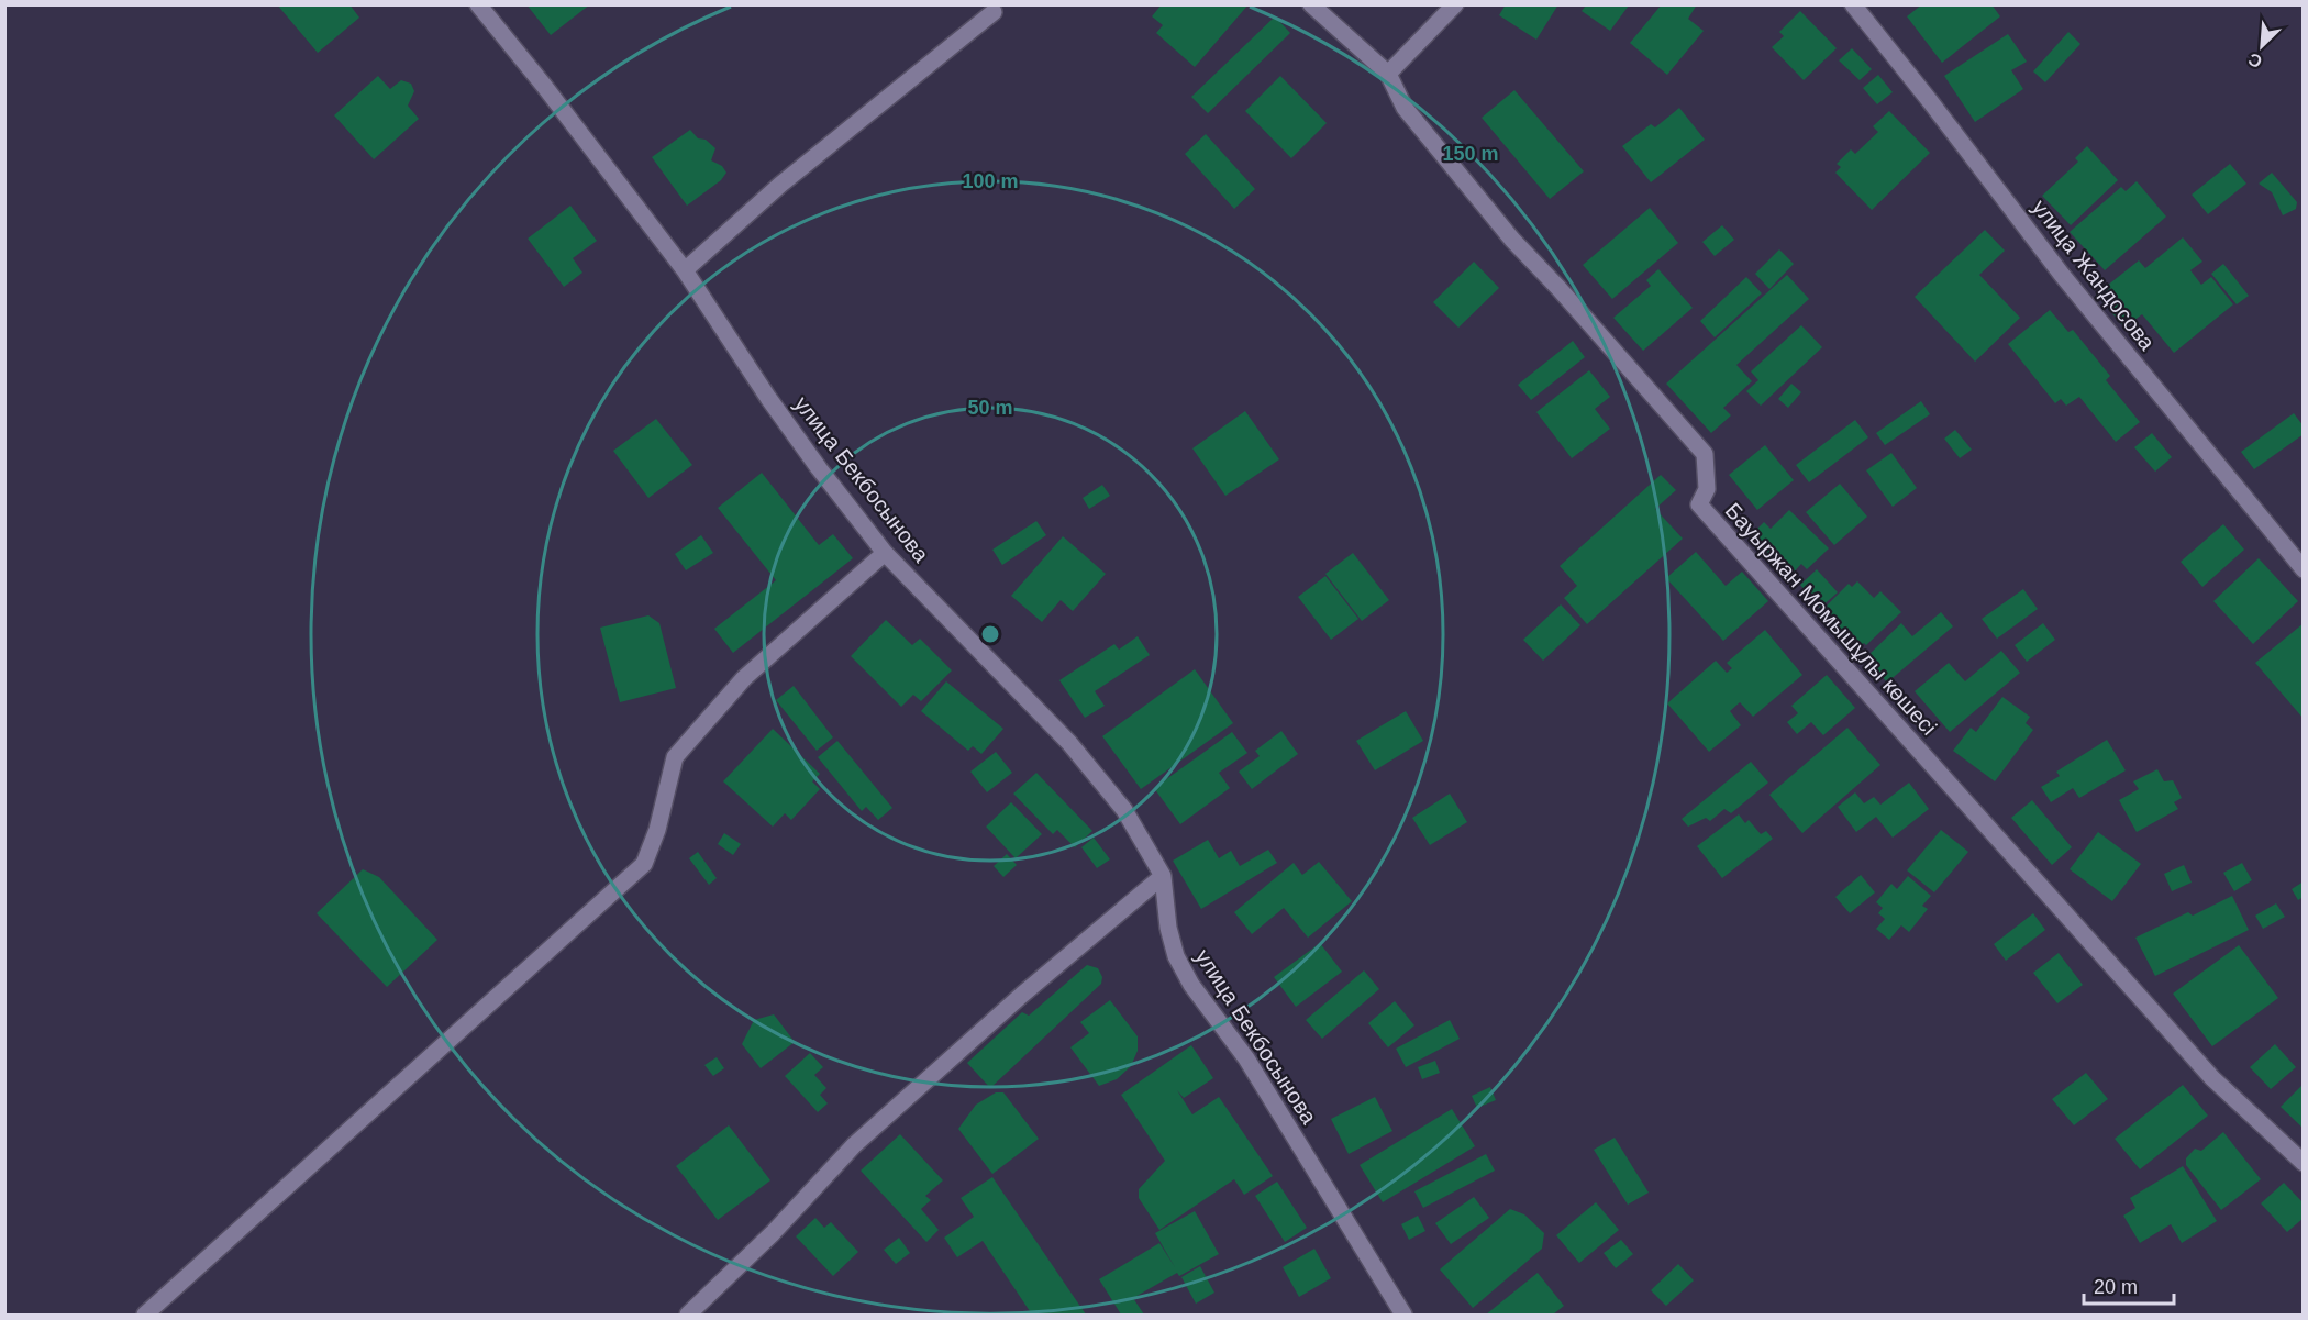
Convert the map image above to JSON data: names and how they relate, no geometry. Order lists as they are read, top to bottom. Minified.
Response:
{"streets":{"street":["улица Жандосова","улица Бекбосынова","Бауыржан Момышұлы көшесі"]},"scale_bar":"20 m","north":"bottom left","rings":["150 m","100 m","50 m"]}
